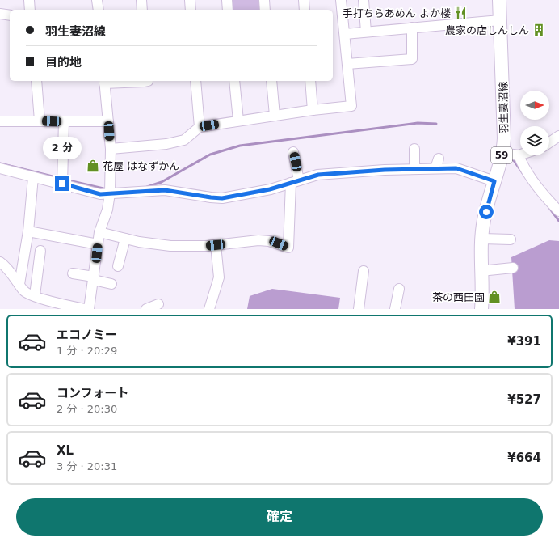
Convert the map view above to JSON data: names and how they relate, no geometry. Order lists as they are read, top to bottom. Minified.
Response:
{"streets":{"main road":["羽生妻沼線","59"]},"places":{"restaurant":["手打ちらあめん よか楼"],"building":["農家の店しんしん"],"shop":["花屋 はなずかん","茶の西田園"]},"north":"right","page":{"banner":["羽生妻沼線","目的地"],"bubble":"2 分","list":[{"name":"エコノミー","note":"1 分 · 20:29","value":"¥391"},{"name":"コンフォート","note":"2 分 · 20:30","value":"¥527"},{"name":"XL","note":"3 分 · 20:31","value":"¥664"}],"buttons":"確定"}}
